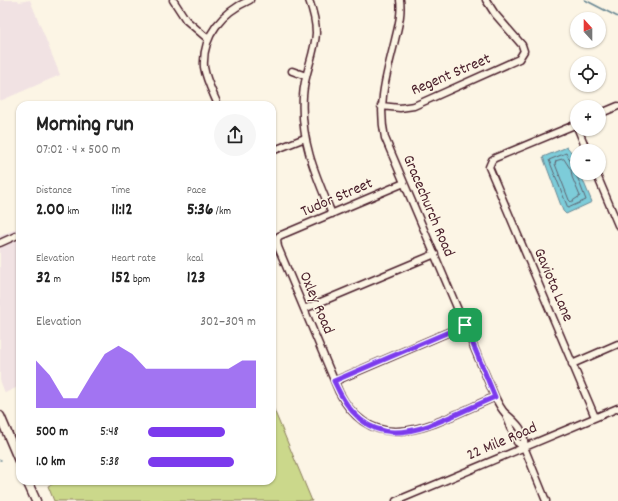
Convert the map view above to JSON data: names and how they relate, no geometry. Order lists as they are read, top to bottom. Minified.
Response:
{"streets":{"street":["Regent Street","Tudor Street","Gracechurch Road","Gaviota Lane","Oxley Road","22 Mile Road"]},"crossings":[["Regent Street","Gracechurch Road"],["Tudor Street","Gracechurch Road"],["Tudor Street","Oxley Road"],["Gracechurch Road","Oxley Road"],["Gracechurch Road","22 Mile Road"],["Gaviota Lane","22 Mile Road"]],"north":"top","page":{"map_buttons":["+","−"],"heading":["Morning run","07:02 · 4 × 500 m"],"stats":[["Distance","2.00 km"],["Time","11:12"],["Pace","5:36 /km"],["Elevation","32 m"],["Heart rate","152 bpm"],["kcal","123"]],"chart":["Elevation","302–309 m"],"list":[{"name":"500 m","note":"5:48"},{"name":"1.0 km","note":"5:38"}]}}
